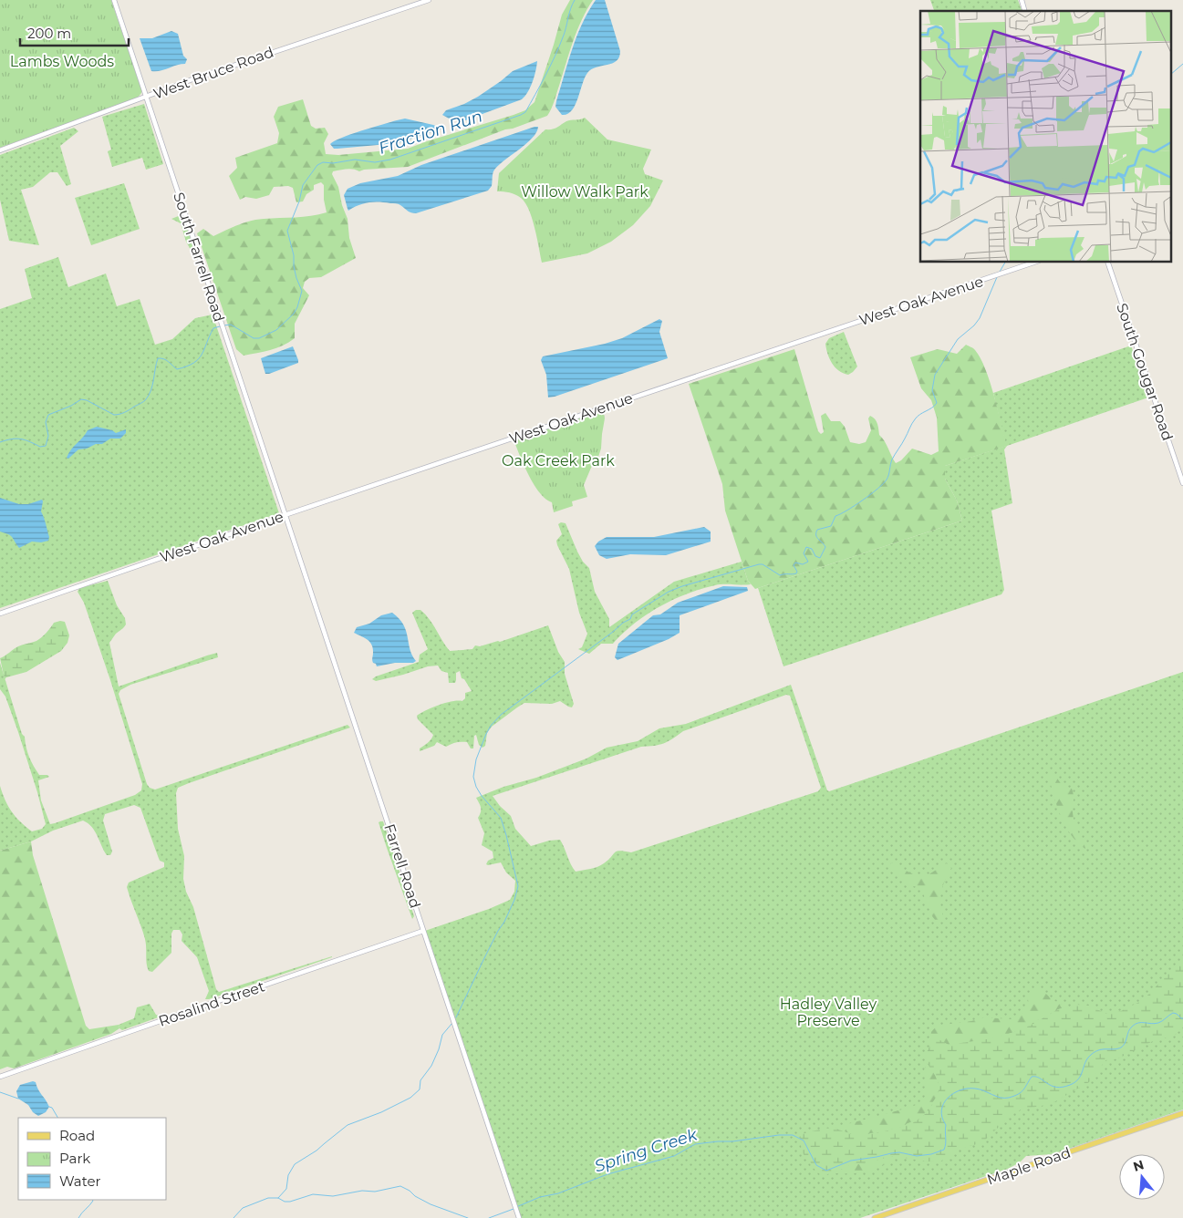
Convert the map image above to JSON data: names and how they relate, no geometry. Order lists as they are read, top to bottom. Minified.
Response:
{"streets":{"main road":["Maple Road"],"street":["West Bruce Road","South Farrell Road","West Oak Avenue","South Gougar Road","Farrell Road","Rosalind Street"]},"crossings":[["West Bruce Road","South Farrell Road"],["South Farrell Road","West Oak Avenue"],["South Farrell Road","Farrell Road"],["West Oak Avenue","Farrell Road"],["Farrell Road","Rosalind Street"]],"water":["Fraction Run","Spring Creek"],"parks":["Lambs Woods","Willow Walk Park","Oak Creek Park","Hadley Valley Preserve"],"legend":["Road","Park","Water"],"scale_bar":"200 m","north":"top"}
